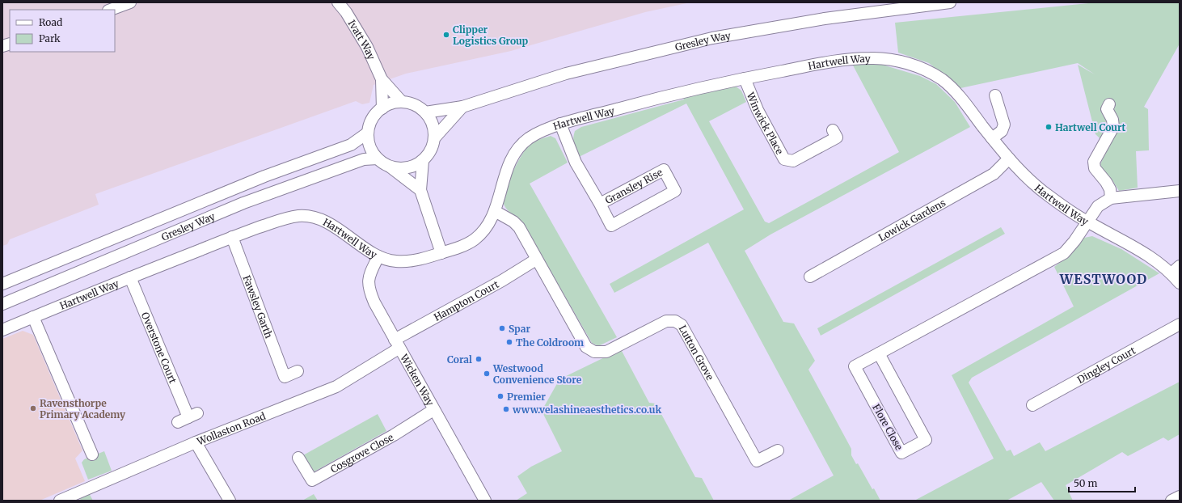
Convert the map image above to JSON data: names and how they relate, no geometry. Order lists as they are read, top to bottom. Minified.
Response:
{"streets":{"street":["Ivatt Way","Gresley Way","Hartwell Way","Winwick Place","Gransley Rise","Lowick Gardens","Hampton Court","Fawsley Garth","Overstone Court","Lutton Grove","Dingley Court","Wicken Way","Flore Close","Wollaston Road","Cosgrove Close"]},"crossings":[["Ivatt Way","Gresley Way"],["Hartwell Way","Winwick Place"],["Hartwell Way","Gransley Rise"],["Hartwell Way","Lowick Gardens"],["Hartwell Way","Fawsley Garth"],["Hartwell Way","Overstone Court"],["Hartwell Way","Lutton Grove"],["Hartwell Way","Wicken Way"],["Hartwell Way","Flore Close"],["Hampton Court","Lutton Grove"],["Hampton Court","Wicken Way"],["Hampton Court","Wollaston Road"],["Wicken Way","Wollaston Road"],["Wicken Way","Cosgrove Close"]],"districts":["WESTWOOD"],"places":["Clipper Logistics Group","Hartwell Court","Spar","The Coldroom","Coral","Westwood Convenience Store","Premier","Ravensthorpe Primary Academy","www.velashineaesthetics.co.uk"],"legend":["Road","Park"],"scale_bar":"50 m"}
